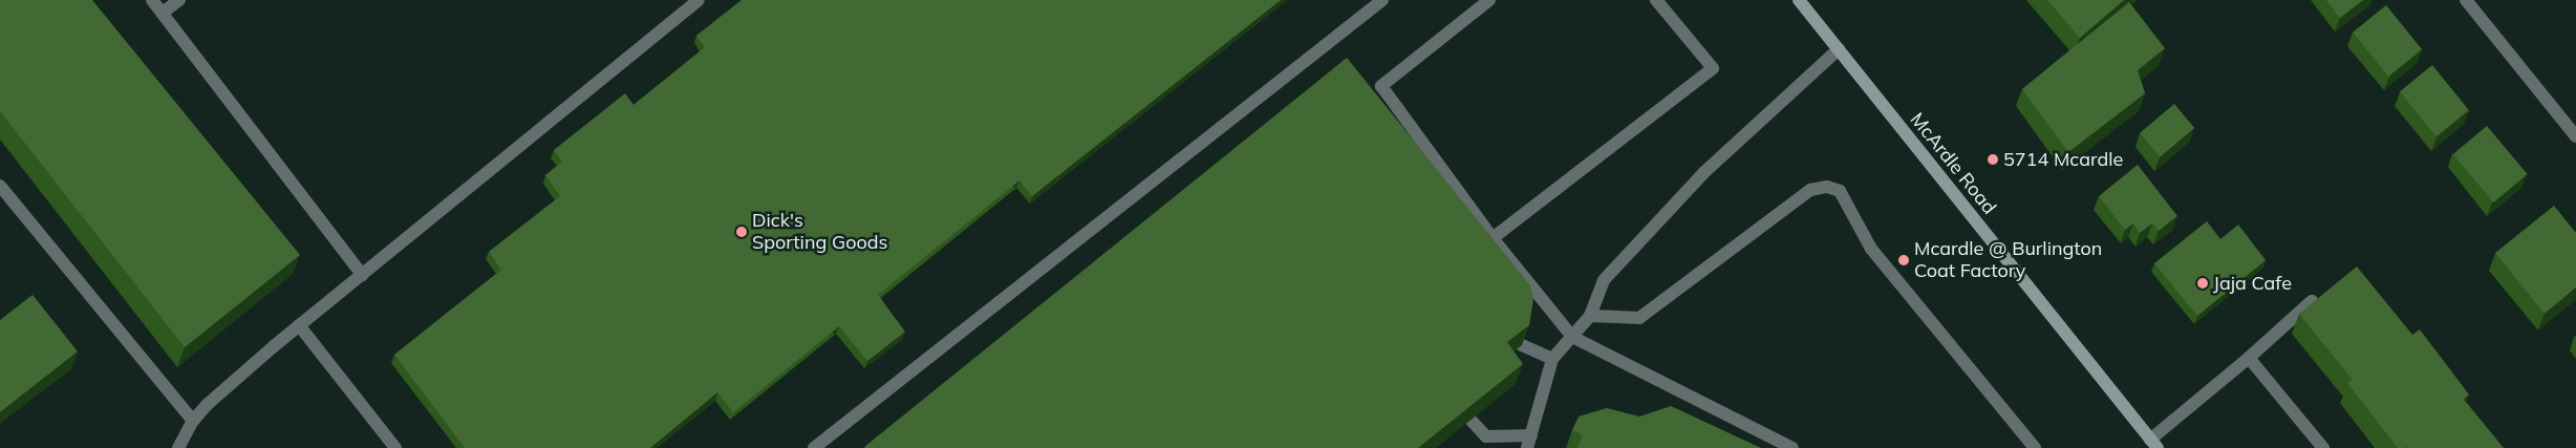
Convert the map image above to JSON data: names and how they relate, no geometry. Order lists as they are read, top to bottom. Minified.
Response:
{"streets":{"main road":["McArdle Road"]},"places":["5714 Mcardle","Dick's Sporting Goods","Mcardle @ Burlington Coat Factory","Jaja Cafe"]}
